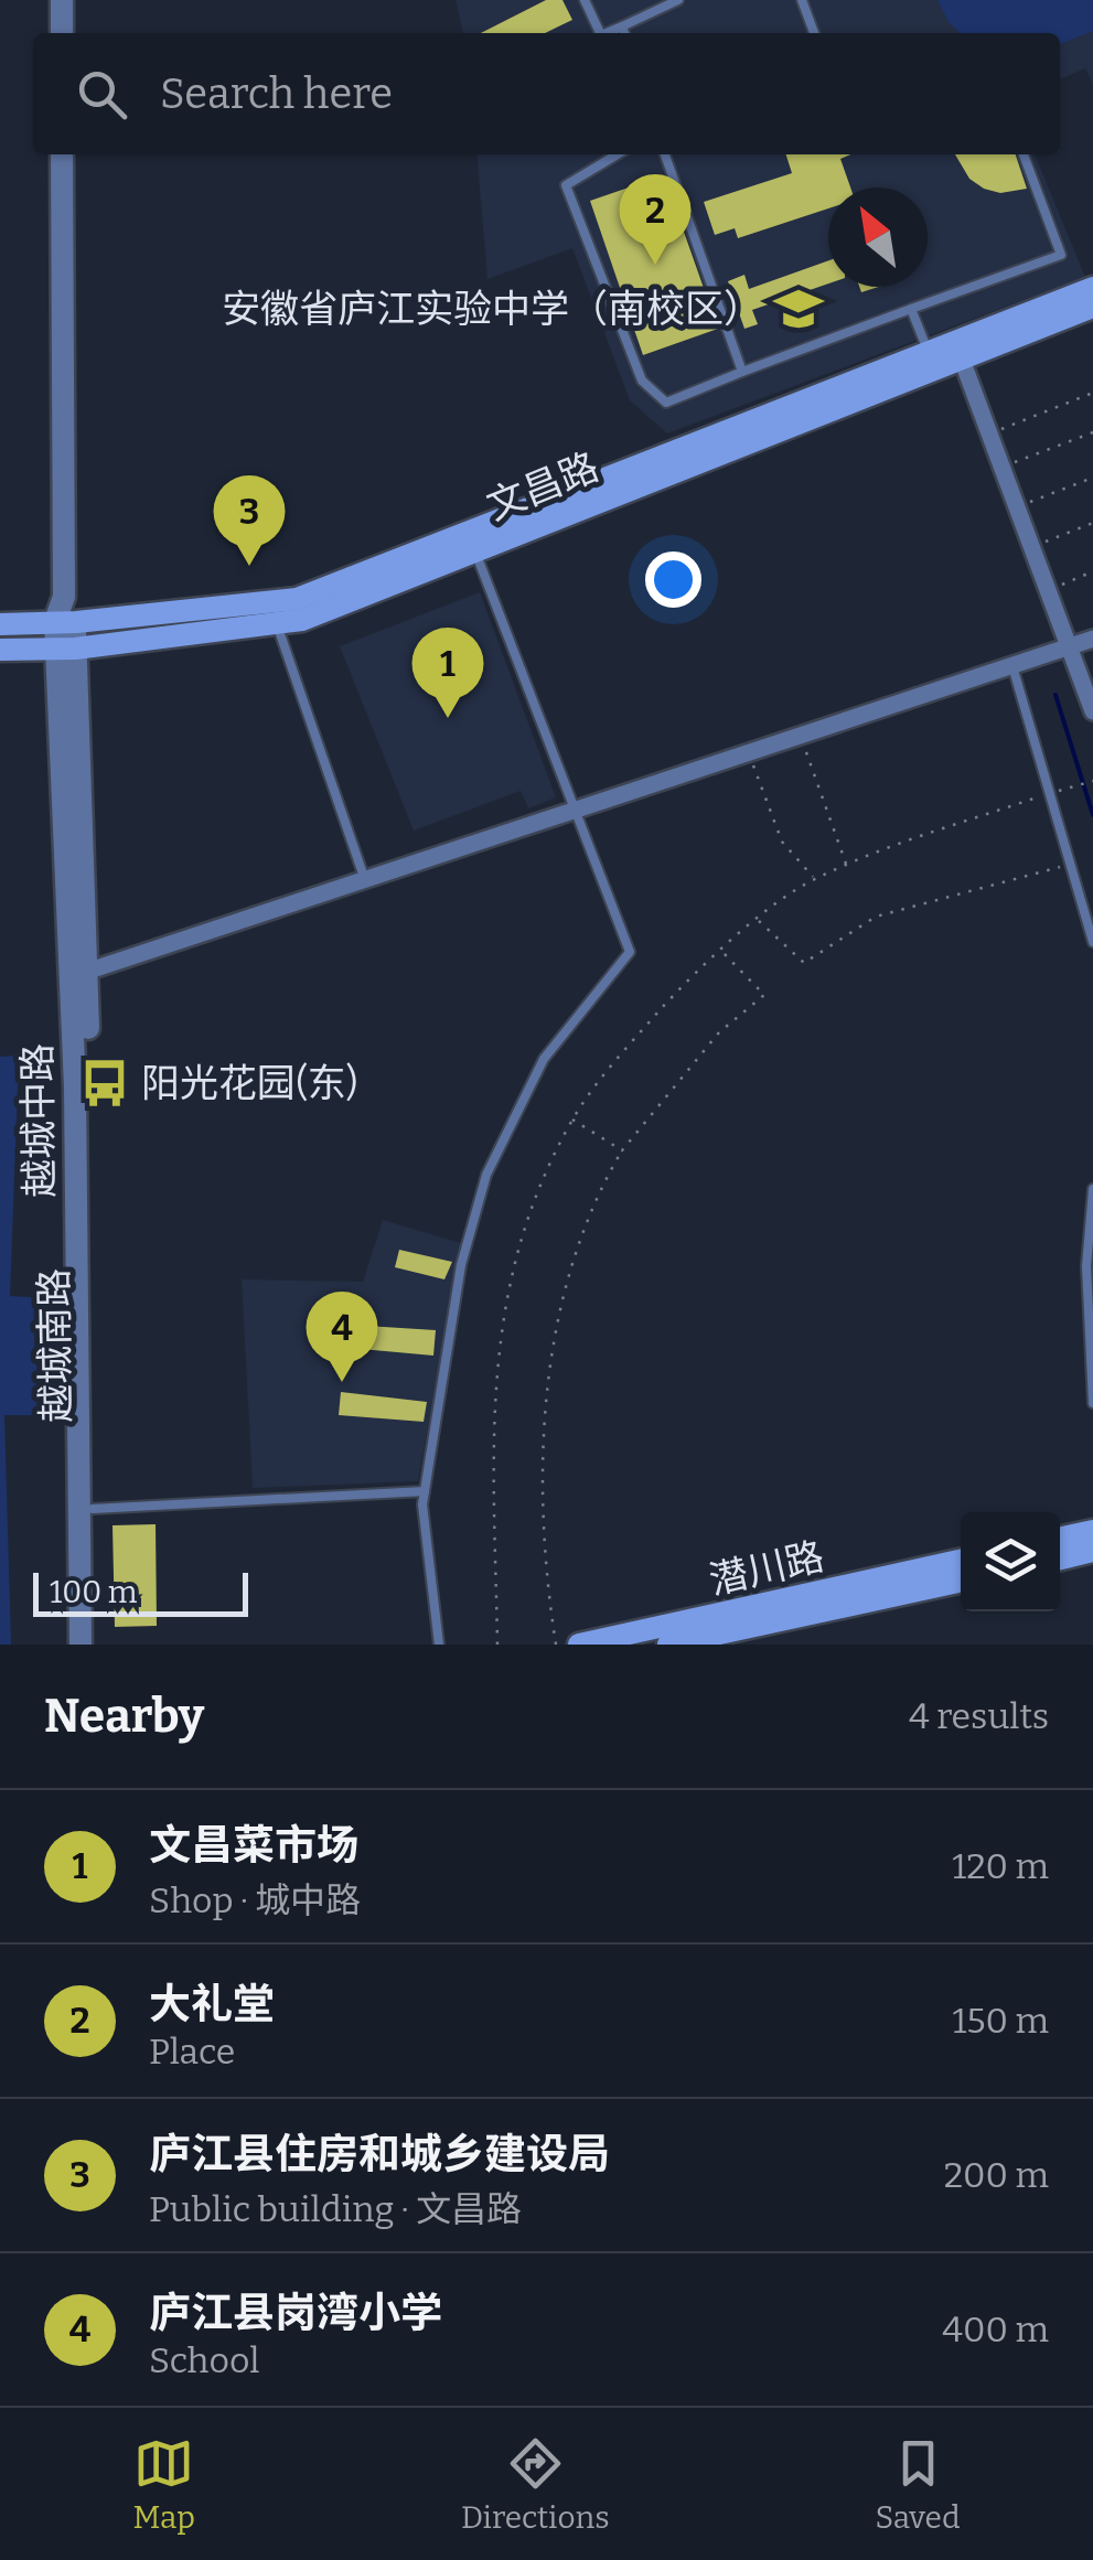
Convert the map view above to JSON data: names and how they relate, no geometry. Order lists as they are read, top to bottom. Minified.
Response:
{"streets":{"main road":["文昌路","潜川路"],"street":["越城中路","越城南路"]},"crossings":[["文昌路","越城中路"],["越城中路","越城南路"]],"places":{"school or university":["安徽省庐江实验中学（南校区）"],"bus stop":["阳光花园(东)"]},"scale_bar":"100 m","north":"top left","page":{"search":"Search here","pins":["2","3","1","4"],"scale":"100 m","heading":["Nearby","4 results"],"list":[{"mark":"1","name":"文昌菜市场","note":"Shop · 城中路","value":"120 m"},{"mark":"2","name":"大礼堂","note":"Place","value":"150 m"},{"mark":"3","name":"庐江县住房和城乡建设局","note":"Public building · 文昌路","value":"200 m"},{"mark":"4","name":"庐江县岗湾小学","note":"School","value":"400 m"}],"nav":["Map","Directions","Saved"]}}
